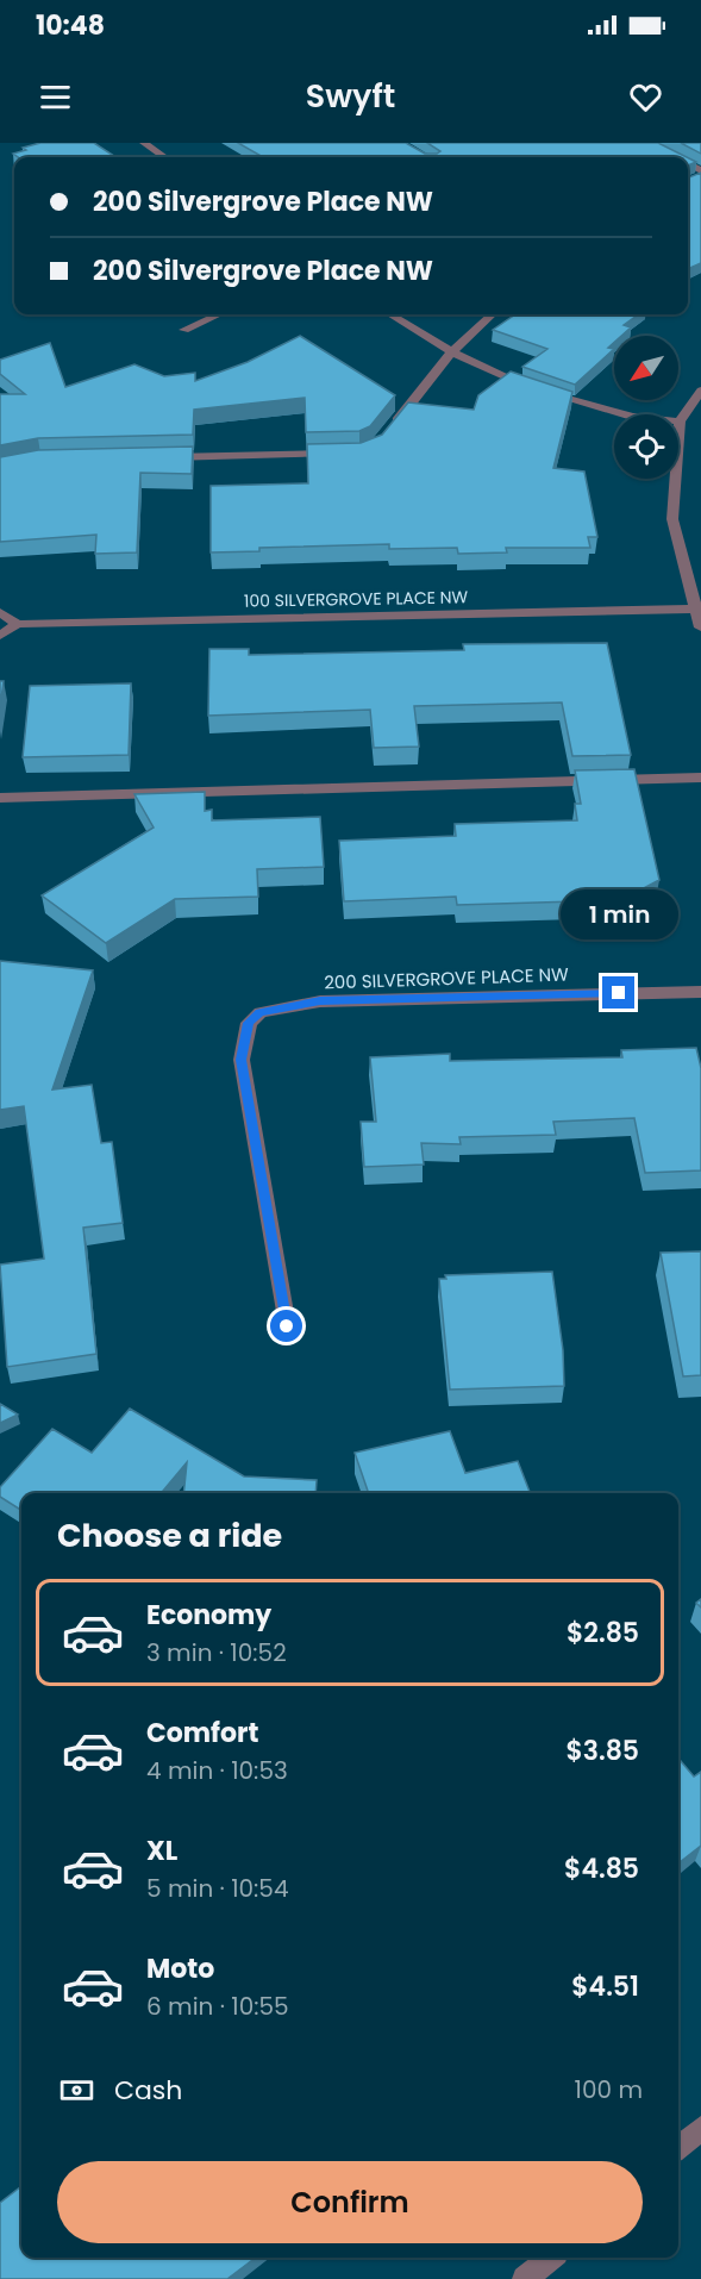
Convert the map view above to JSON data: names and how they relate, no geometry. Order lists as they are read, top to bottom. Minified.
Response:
{"streets":{"street":["100 SILVERGROVE PLACE NW","200 SILVERGROVE PLACE NW"]},"north":"bottom left","page":{"status":"10:48","header":"Swyft","banner":["200 Silvergrove Place NW","200 Silvergrove Place NW"],"bubble":"1 min","heading":"Choose a ride","list":[{"name":"Economy","note":"3 min · 10:52","value":"$2.85"},{"name":"Comfort","note":"4 min · 10:53","value":"$3.85"},{"name":"XL","note":"5 min · 10:54","value":"$4.85"},{"name":"Moto","note":"6 min · 10:55","value":"$4.51"}],"pay":["Cash","100 m"],"buttons":"Confirm"}}
